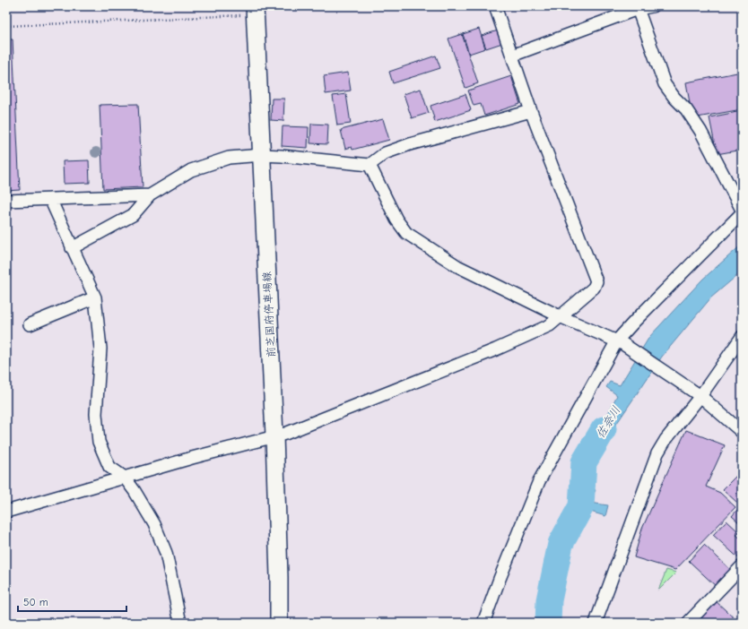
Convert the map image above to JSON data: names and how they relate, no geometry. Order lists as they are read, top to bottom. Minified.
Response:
{"streets":{"main road":["前芝国府停車場線"]},"water":["佐奈川"],"scale_bar":"50 m"}
